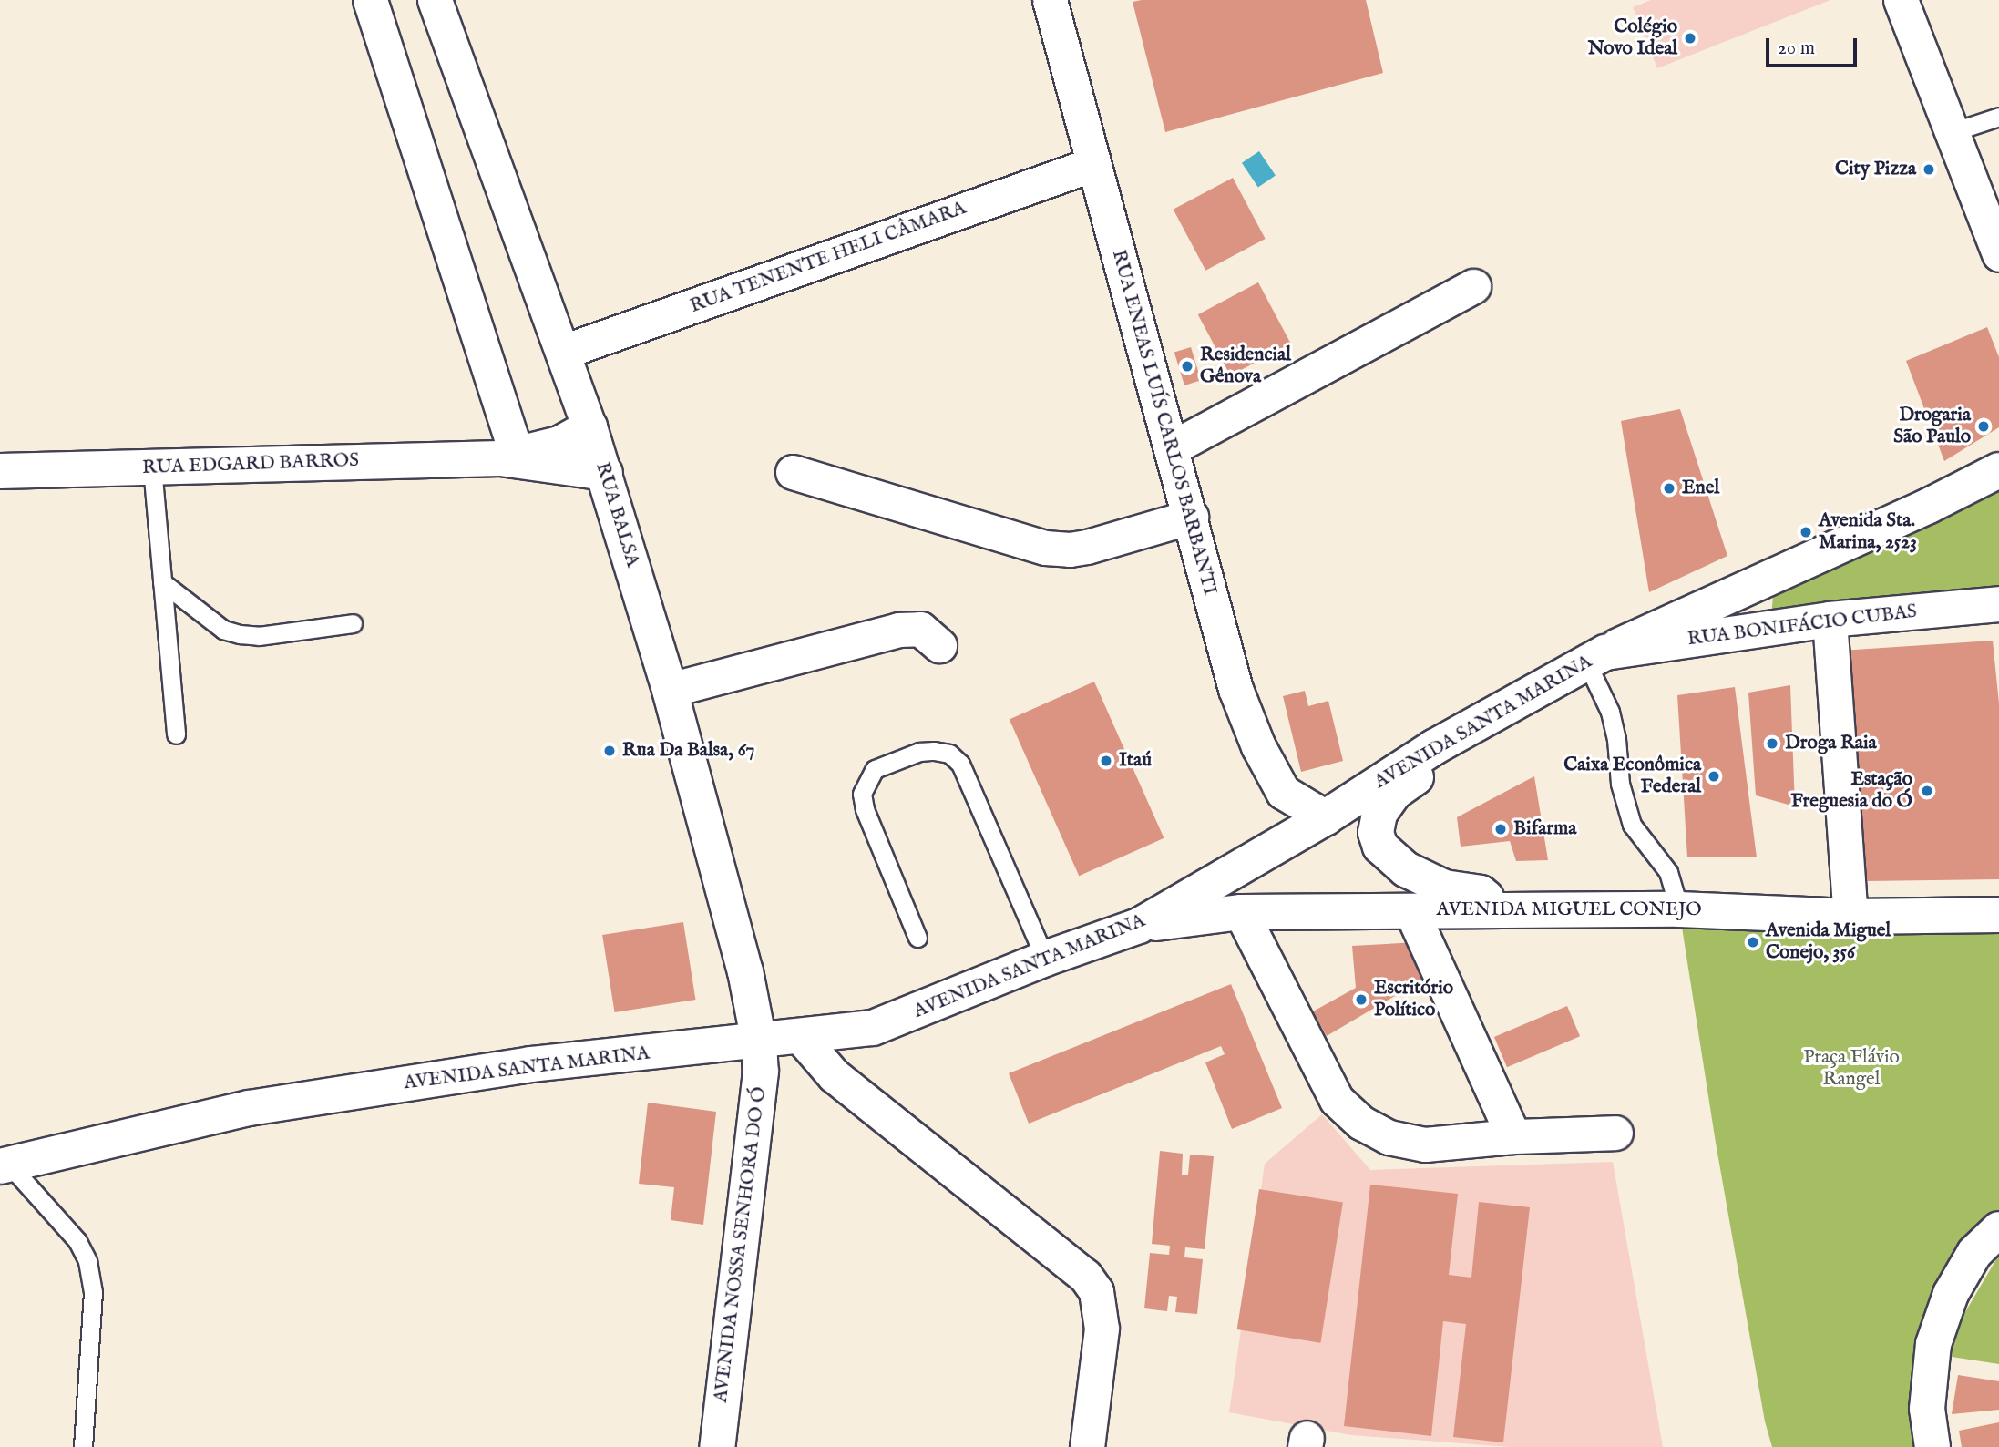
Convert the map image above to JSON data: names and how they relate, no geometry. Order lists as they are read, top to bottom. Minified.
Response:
{"streets":{"main road":["RUA EDGARD BARROS","RUA BALSA","RUA BONIFÁCIO CUBAS","AVENIDA SANTA MARINA","AVENIDA MIGUEL CONEJO","AVENIDA NOSSA SENHORA DO Ó"],"street":["RUA TENENTE HELI CÂMARA","RUA ENEAS LUÍS CARLOS BARBANTI"]},"crossings":[["RUA TENENTE HELI CÂMARA","RUA ENEAS LUÍS CARLOS BARBANTI"],["RUA TENENTE HELI CÂMARA","RUA BALSA"],["RUA ENEAS LUÍS CARLOS BARBANTI","AVENIDA SANTA MARINA"],["RUA EDGARD BARROS","RUA BALSA"],["RUA BALSA","AVENIDA SANTA MARINA"],["RUA BALSA","AVENIDA NOSSA SENHORA DO Ó"],["RUA BONIFÁCIO CUBAS","AVENIDA SANTA MARINA"],["AVENIDA SANTA MARINA","AVENIDA MIGUEL CONEJO"],["AVENIDA SANTA MARINA","AVENIDA NOSSA SENHORA DO Ó"]],"parks":["Praça Flávio Rangel"],"places":["Colégio Novo Ideal","City Pizza","Residencial Gênova","Drogaria São Paulo","Enel","Avenida Sta. Marina, 2523","Droga Raia","Rua Da Balsa, 67","Itaú","Caixa Econômica Federal","Estação Freguesia do Ó","Bifarma","Avenida Miguel Conejo, 356","Escritório Político"],"scale_bar":"20 m"}
